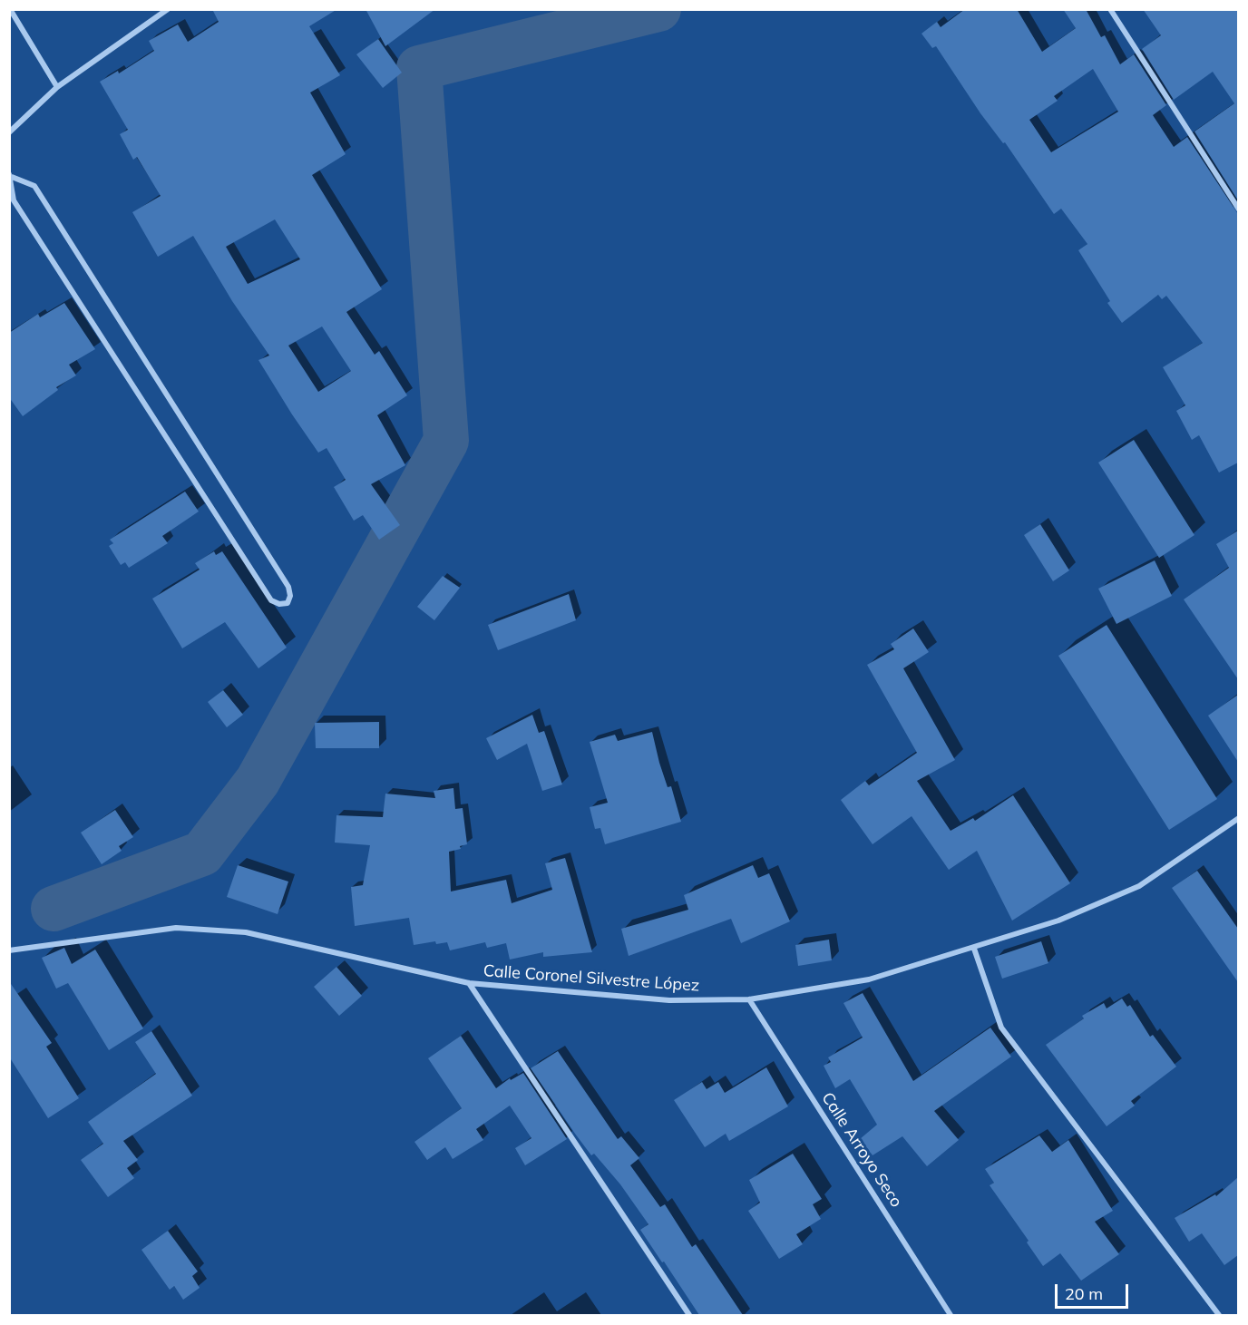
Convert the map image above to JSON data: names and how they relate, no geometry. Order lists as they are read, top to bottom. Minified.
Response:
{"streets":{"street":["Calle Coronel Silvestre López","Calle Arroyo Seco"]},"crossings":[["Calle Coronel Silvestre López","Calle Arroyo Seco"]],"scale_bar":"20 m"}
